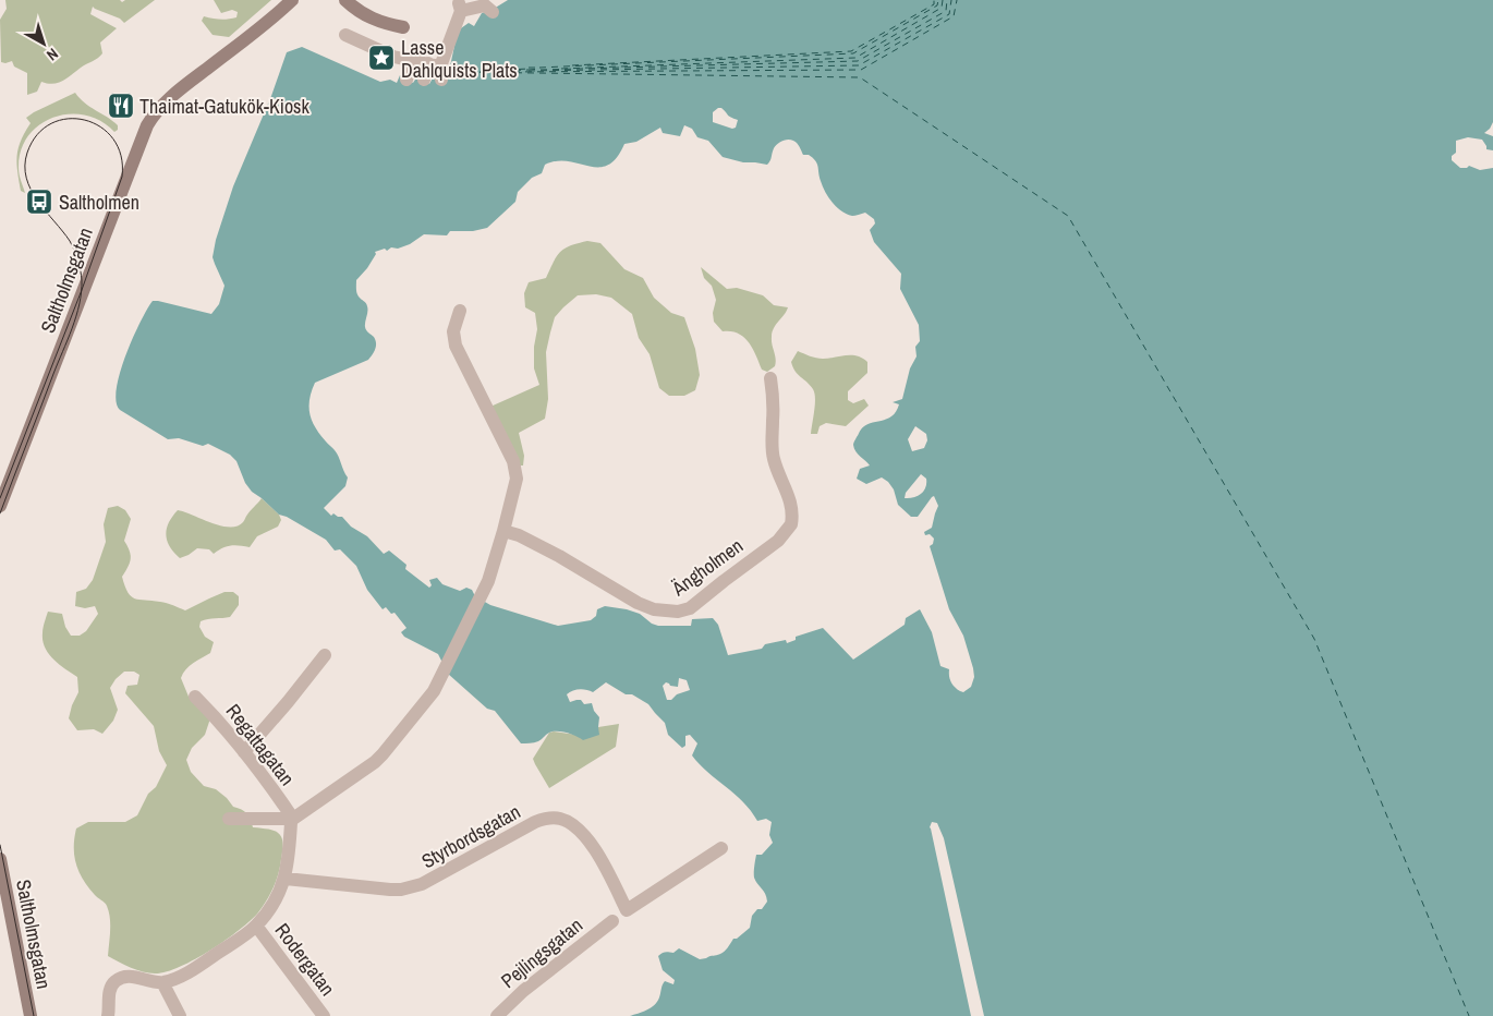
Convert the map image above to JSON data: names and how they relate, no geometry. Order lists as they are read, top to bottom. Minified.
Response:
{"streets":{"street":["Saltholmsgatan","Ängholmen","Regattagatan","Styrbordsgatan","Pejlingsgatan","Rodergatan"]},"places":{"place":["Lasse Dahlquists Plats"],"restaurant":["Thaimat-Gatukök-Kiosk"],"bus stop":["Saltholmen"]},"north":"bottom right"}
